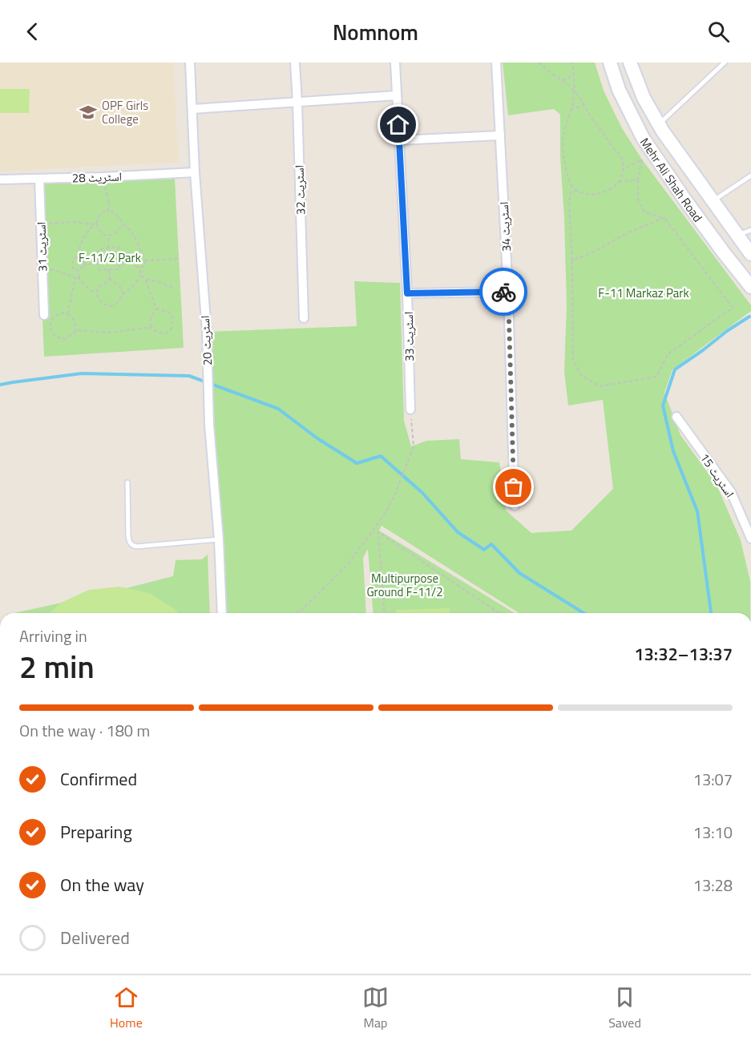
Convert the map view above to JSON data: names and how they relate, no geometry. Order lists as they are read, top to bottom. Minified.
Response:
{"streets":{"street":["اسٹریٹ 28","Mehr Ali Shah Road","اسٹریٹ 32","اسٹریٹ 34","اسٹریٹ 31","اسٹریٹ 33","اسٹریٹ 20","اسٹریٹ 15"]},"crossings":[["اسٹریٹ 28","اسٹریٹ 31"],["اسٹریٹ 28","اسٹریٹ 20"]],"parks":["F-11/2 Park","F-11 Markaz Park","Multipurpose Ground F-11/2"],"places":{"school or university":["OPF Girls College"]},"page":{"header":"Nomnom","heading":["2 min","Arriving in","13:32–13:37"],"bar":"On the way · 180 m","list":[["Confirmed","13:07"],["Preparing","13:10"],["On the way","13:28"],"Delivered"],"tabs":["Home","Map","Saved"]}}
